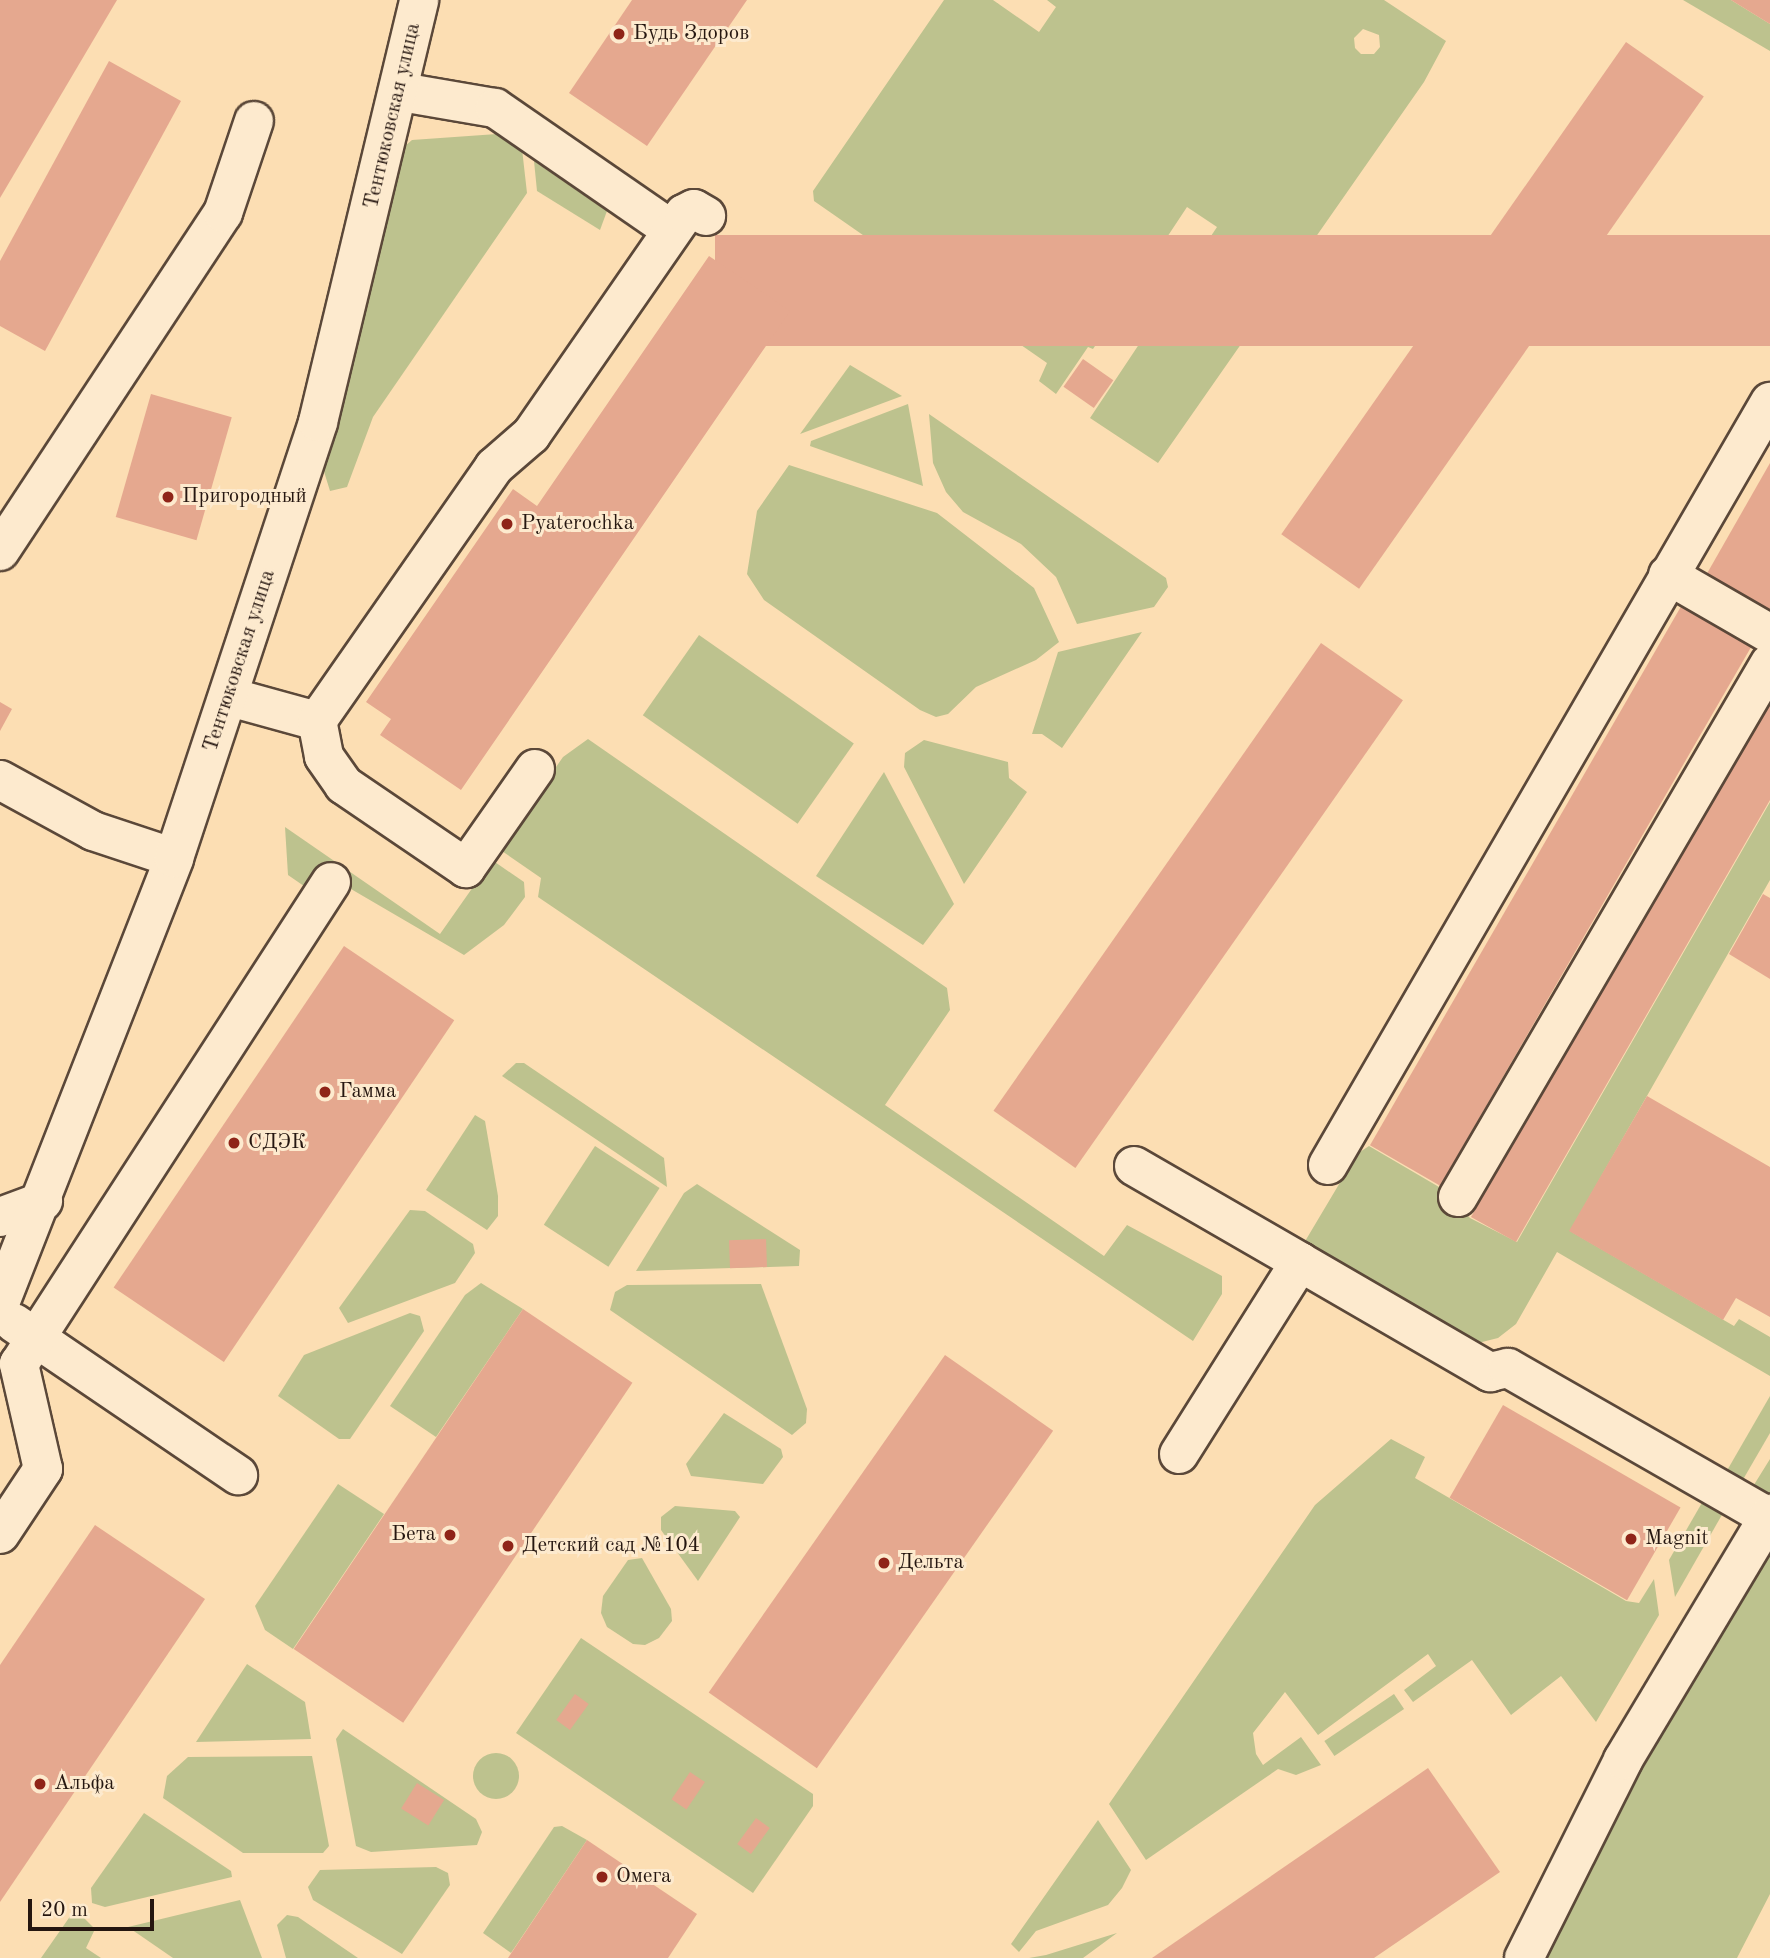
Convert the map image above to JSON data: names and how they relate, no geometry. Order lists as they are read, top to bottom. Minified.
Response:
{"streets":{"street":["Тентюковская улица"]},"places":["Будь Здоров","Пригородный","Pyaterochka","Гамма","СДЭК","Бета","Magnit","Детский сад №104","Дельта","Альфа","Омега"],"scale_bar":"20 m"}
